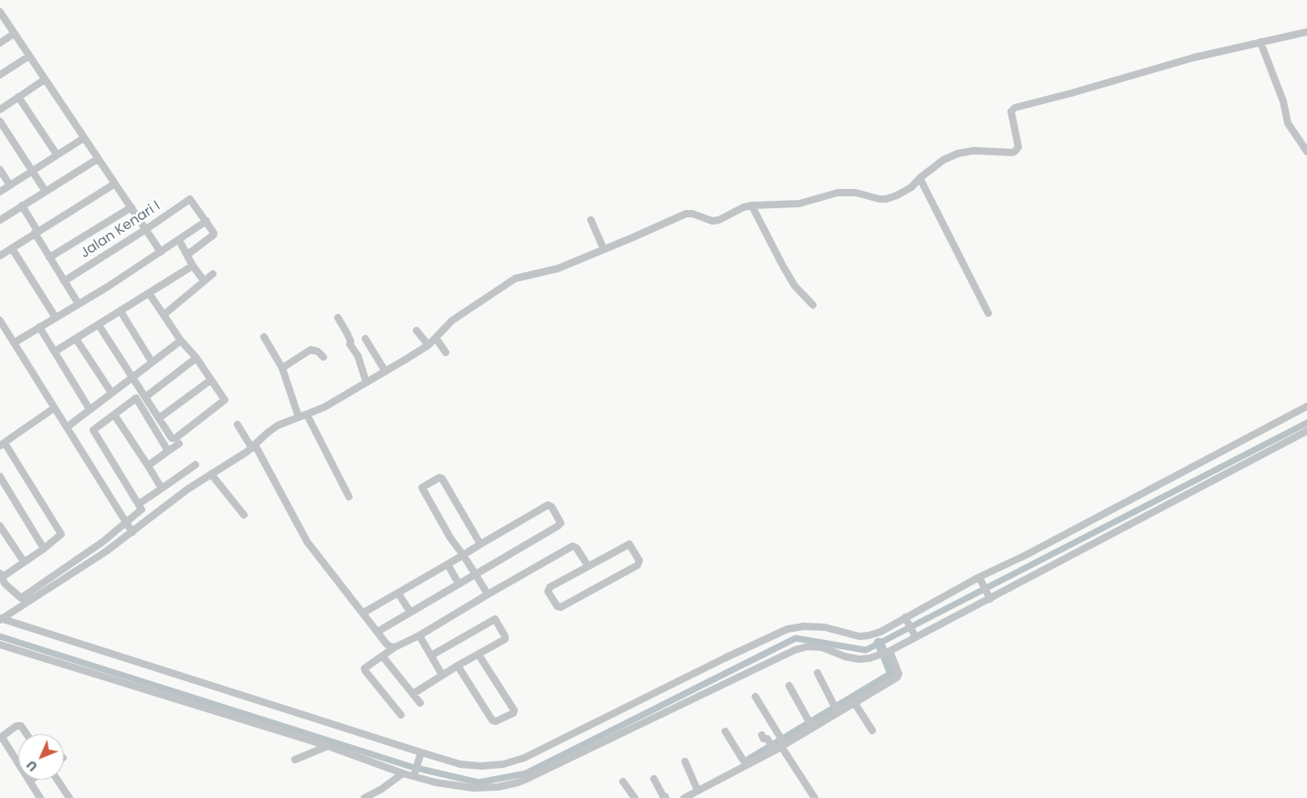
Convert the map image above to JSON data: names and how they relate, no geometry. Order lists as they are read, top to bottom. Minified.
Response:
{"streets":{"street":["Jalan Kenari I"]},"north":"bottom left"}
